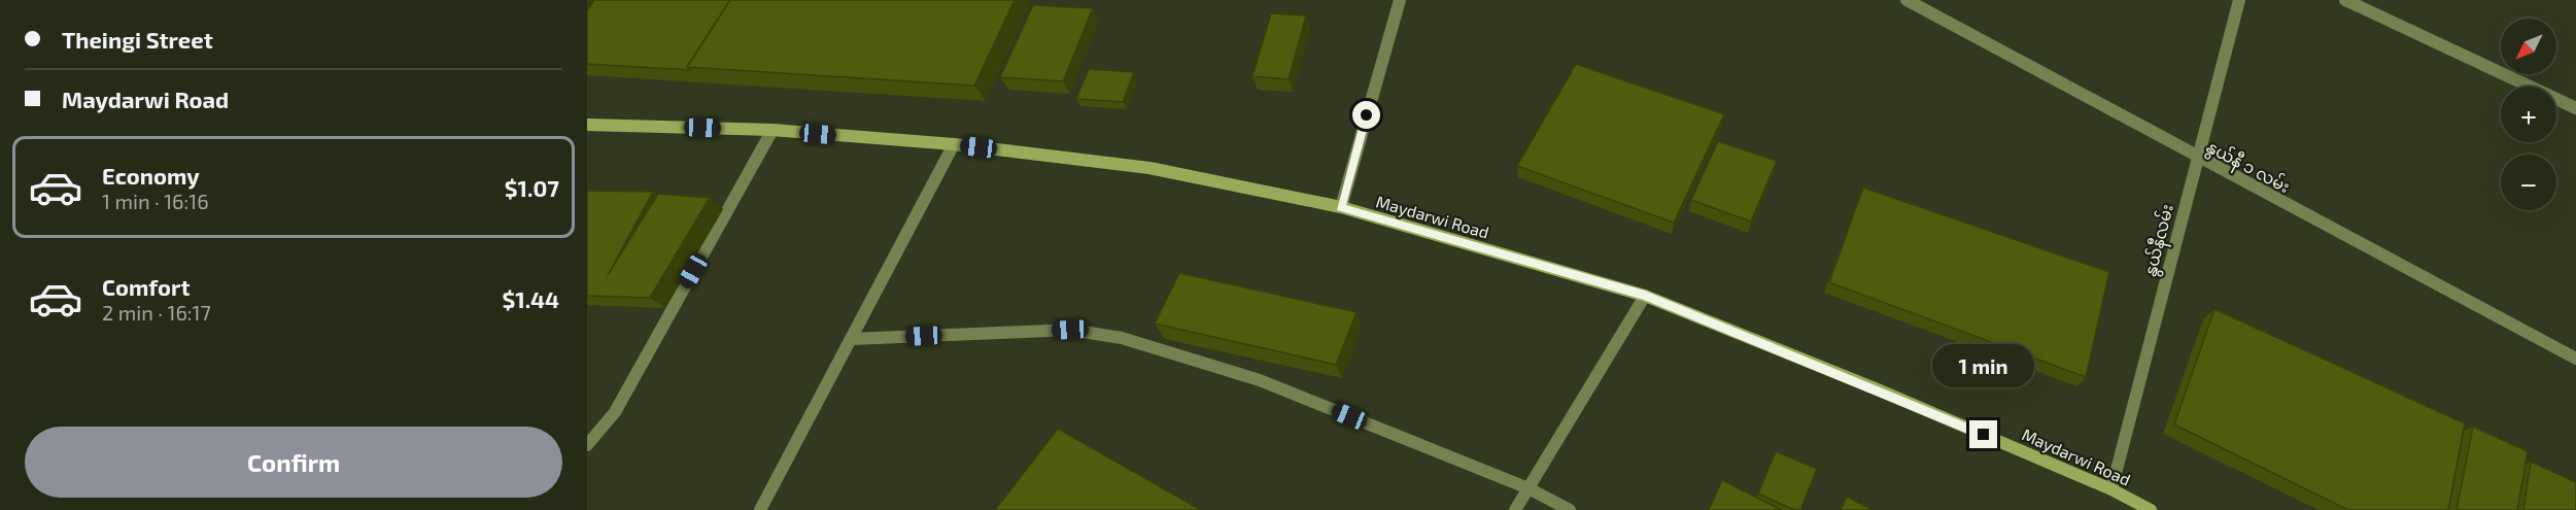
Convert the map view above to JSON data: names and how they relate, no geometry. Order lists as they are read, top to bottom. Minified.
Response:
{"streets":{"street":["နွယ်နီ ၁ လမ်း","Maydarwi Road","နွယ်နီလမ်း"]},"crossings":[["နွယ်နီ ၁ လမ်း","နွယ်နီလမ်း"],["Maydarwi Road","နွယ်နီလမ်း"]],"north":"bottom left","page":{"banner":["Theingi Street","Maydarwi Road"],"map_buttons":["+","−"],"list":[{"name":"Economy","note":"1 min · 16:16","value":"$1.07"},{"name":"Comfort","note":"2 min · 16:17","value":"$1.44"}],"bubble":"1 min","buttons":"Confirm"}}
